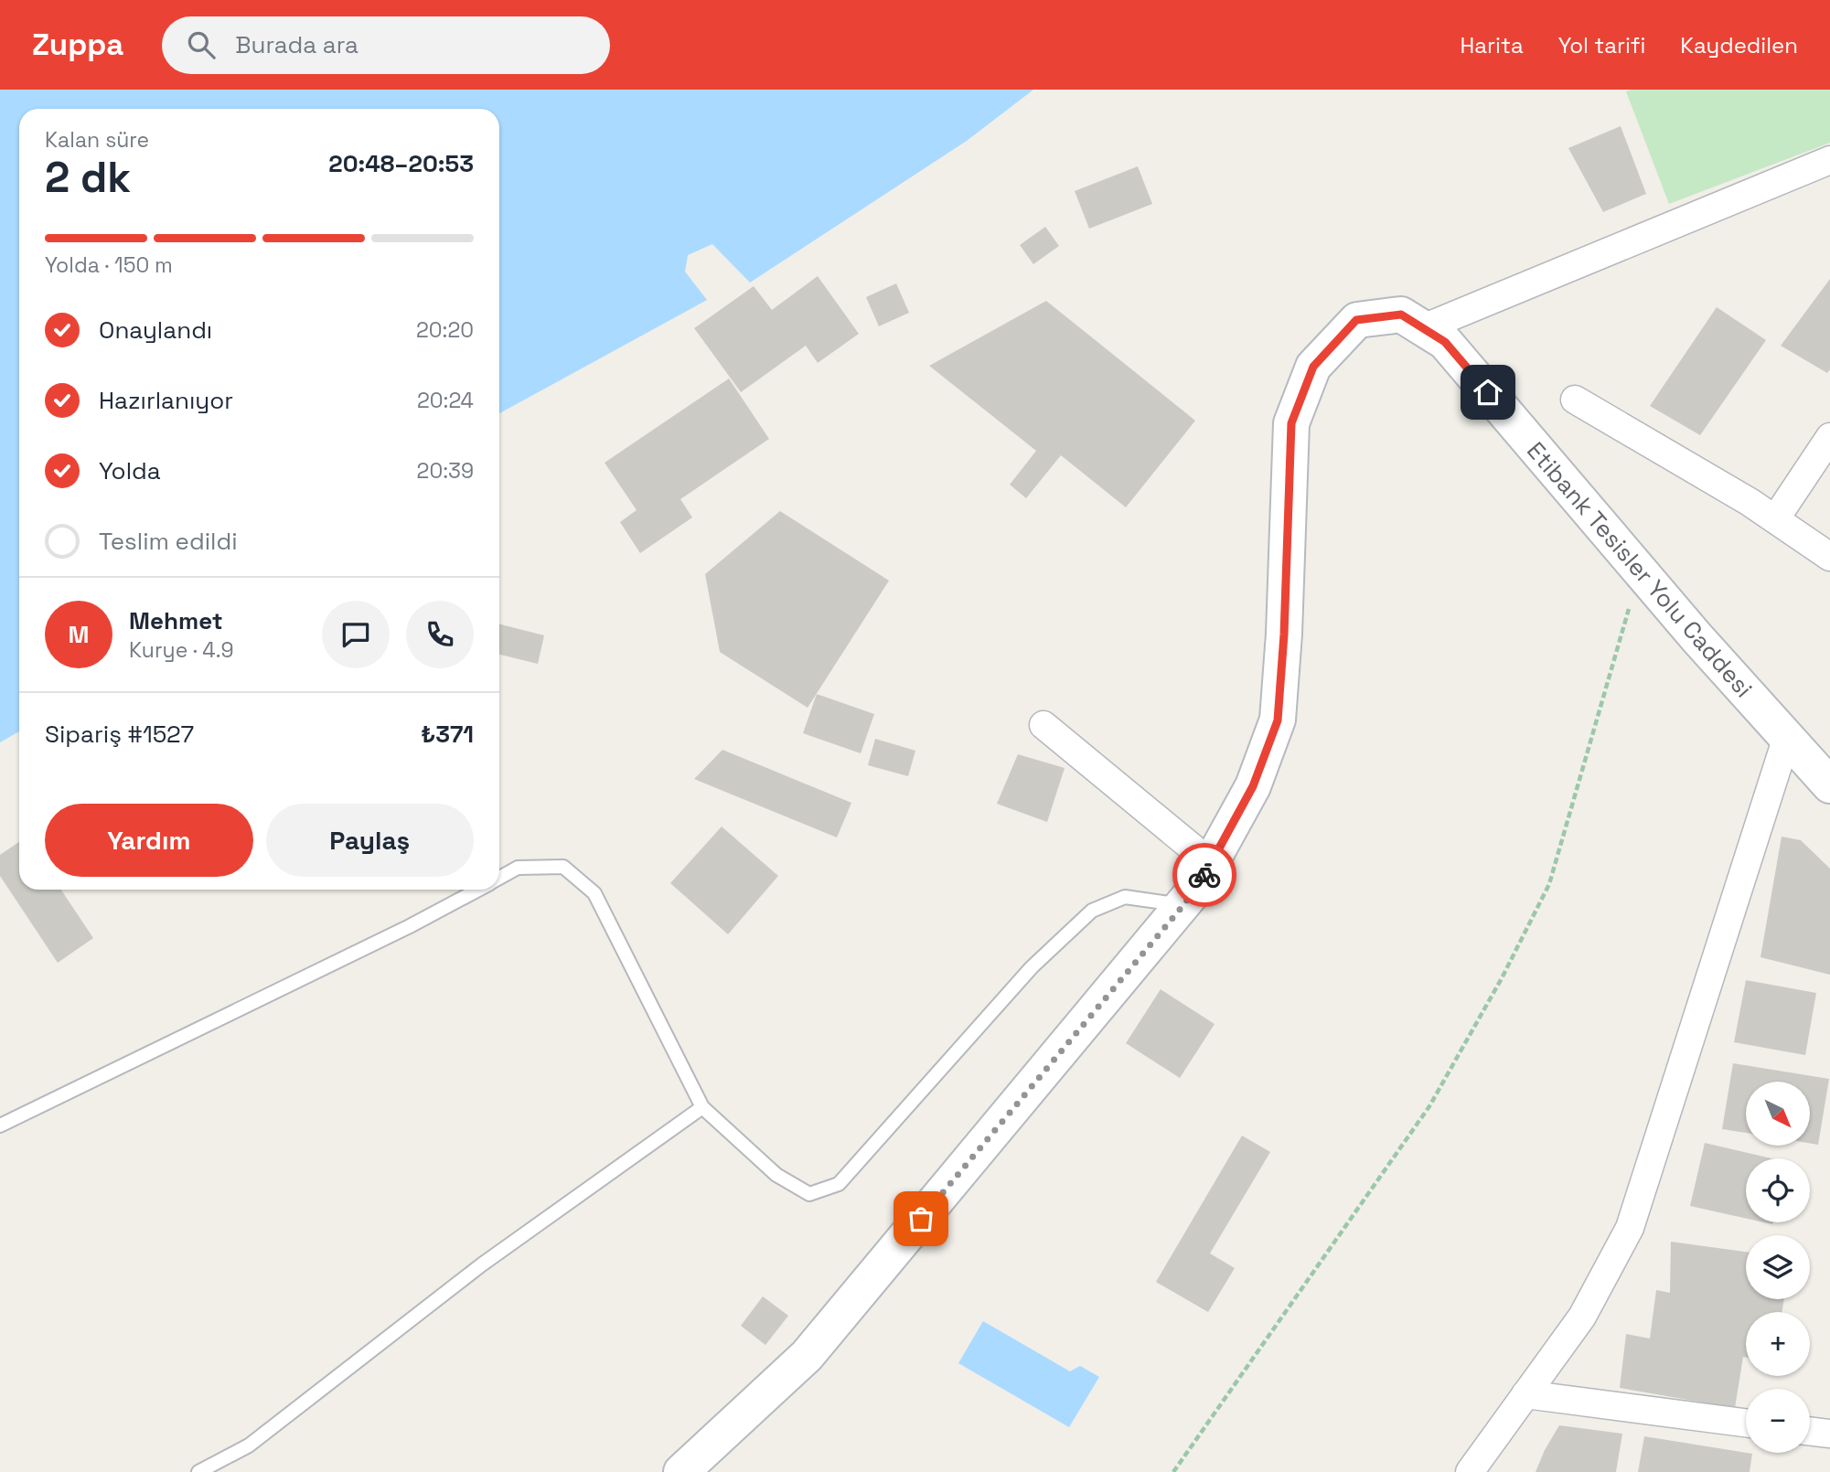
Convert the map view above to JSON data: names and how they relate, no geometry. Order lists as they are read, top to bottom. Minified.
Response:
{"streets":{"street":["Etibank Tesisler Yolu Caddesi"]},"north":"bottom right","page":{"header":"Zuppa","search":"Burada ara","nav":["Harita","Yol tarifi","Kaydedilen"],"heading":["2 dk","Kalan süre","20:48–20:53"],"panel":["Mehmet","Kurye · 4.9","Sipariş #1527","₺371"],"bar":"Yolda · 150 m","list":[["Onaylandı","20:20"],["Hazırlanıyor","20:24"],["Yolda","20:39"],"Teslim edildi"],"round":"M","buttons":["Yardım","Paylaş"],"map_buttons":["+","−"]}}
